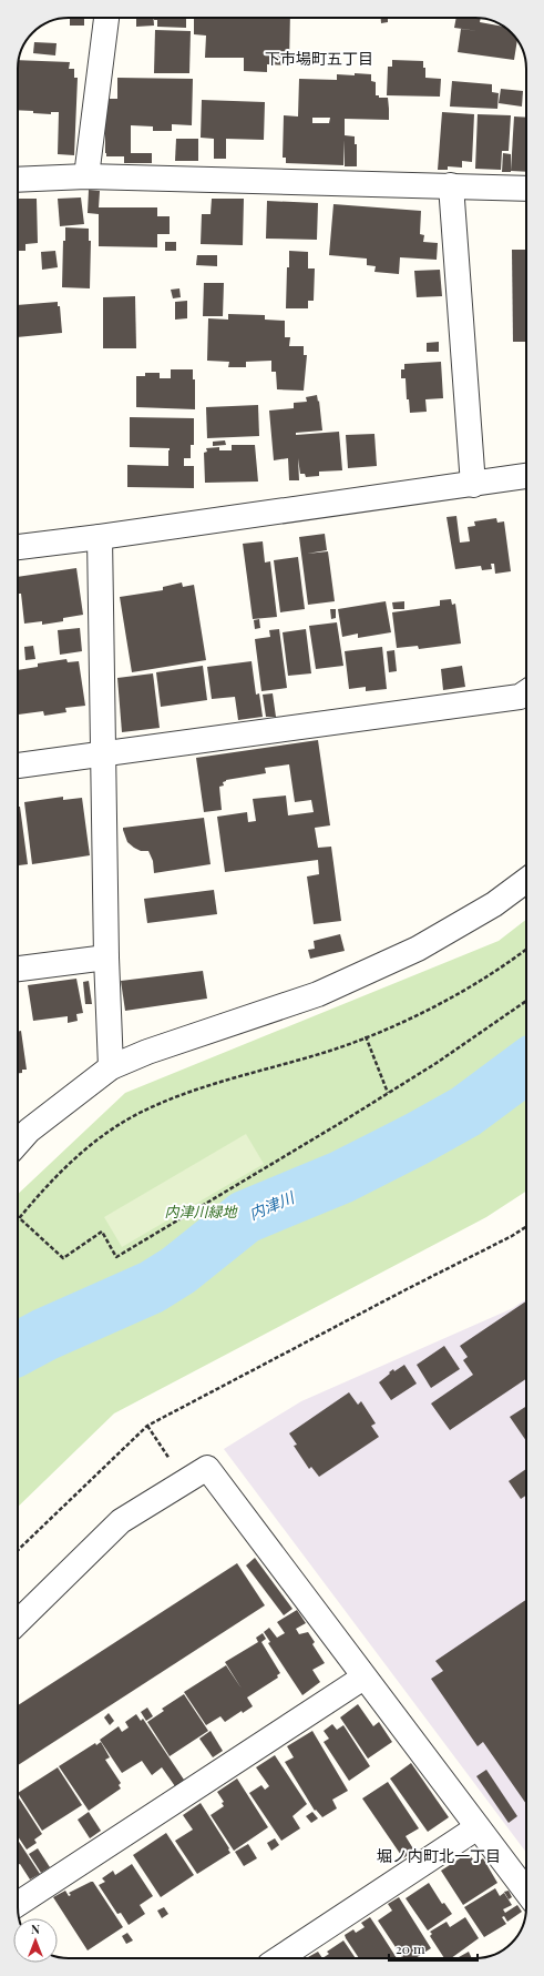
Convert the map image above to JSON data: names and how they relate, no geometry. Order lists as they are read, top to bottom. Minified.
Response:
{"districts":["下市場町五丁目","堀ノ内町北一丁目"],"water":["内津川"],"parks":["内津川緑地"],"scale_bar":"20 m","north":"top"}
